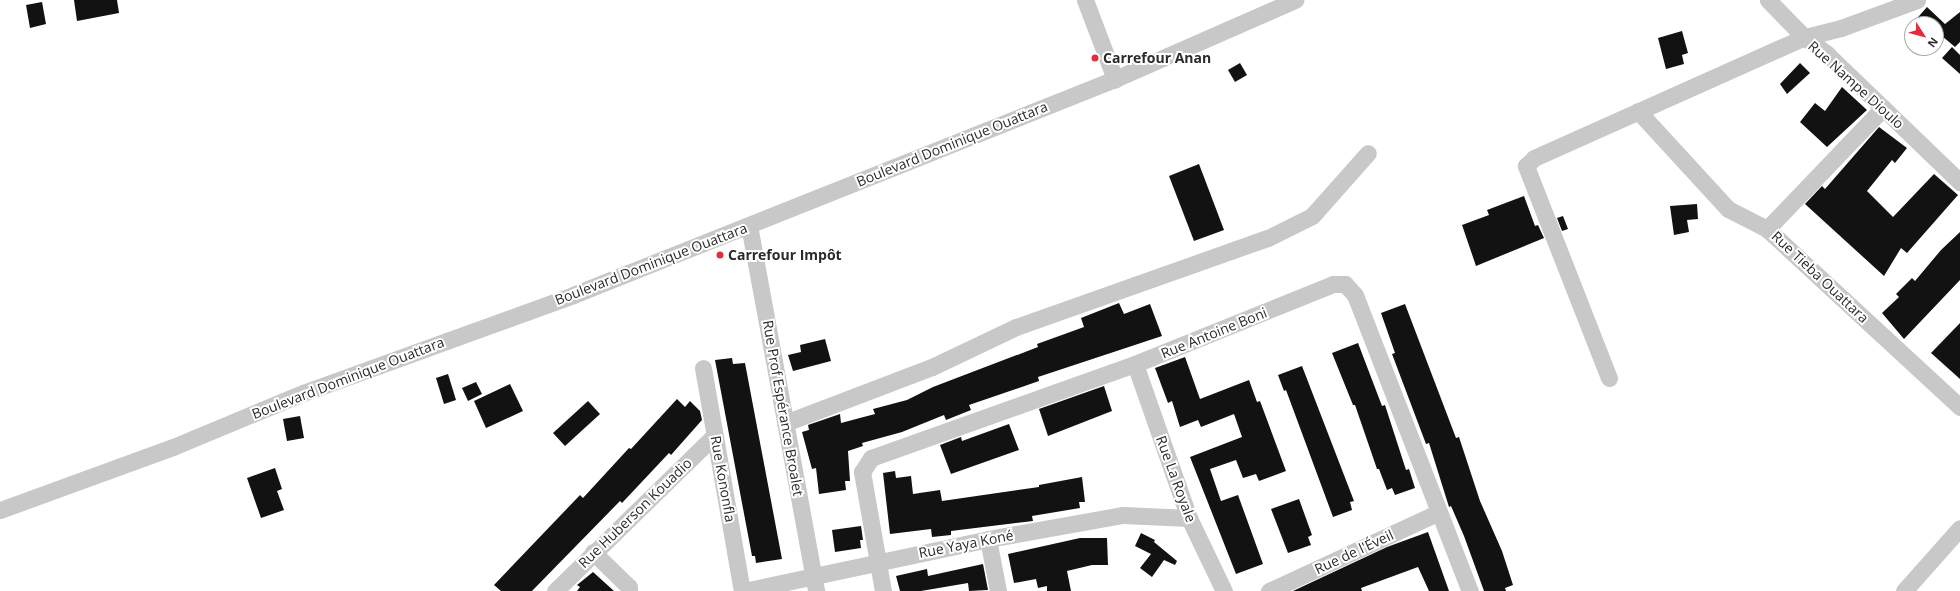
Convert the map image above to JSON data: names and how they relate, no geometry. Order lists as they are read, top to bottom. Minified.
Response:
{"streets":{"street":["Rue Nampe Dioulo","Boulevard Dominique Ouattara","Rue Tieba Ouattara","Rue Antoine Boni","Rue Prof Espérance Broalet","Rue Kononfla","Rue La Royale","Rue Huberson Kouadio","Rue Yaya Koné","Rue de l'Éveil"]},"crossings":[["Rue Nampe Dioulo","Rue Tieba Ouattara"],["Boulevard Dominique Ouattara","Rue Prof Espérance Broalet"],["Rue Antoine Boni","Rue La Royale"],["Rue Antoine Boni","Rue Yaya Koné"],["Rue Antoine Boni","Rue de l'Éveil"],["Rue Prof Espérance Broalet","Rue Yaya Koné"],["Rue Kononfla","Rue Huberson Kouadio"],["Rue Kononfla","Rue Yaya Koné"],["Rue La Royale","Rue Yaya Koné"]],"places":["Carrefour Anan","Carrefour Impôt"],"north":"bottom right"}
